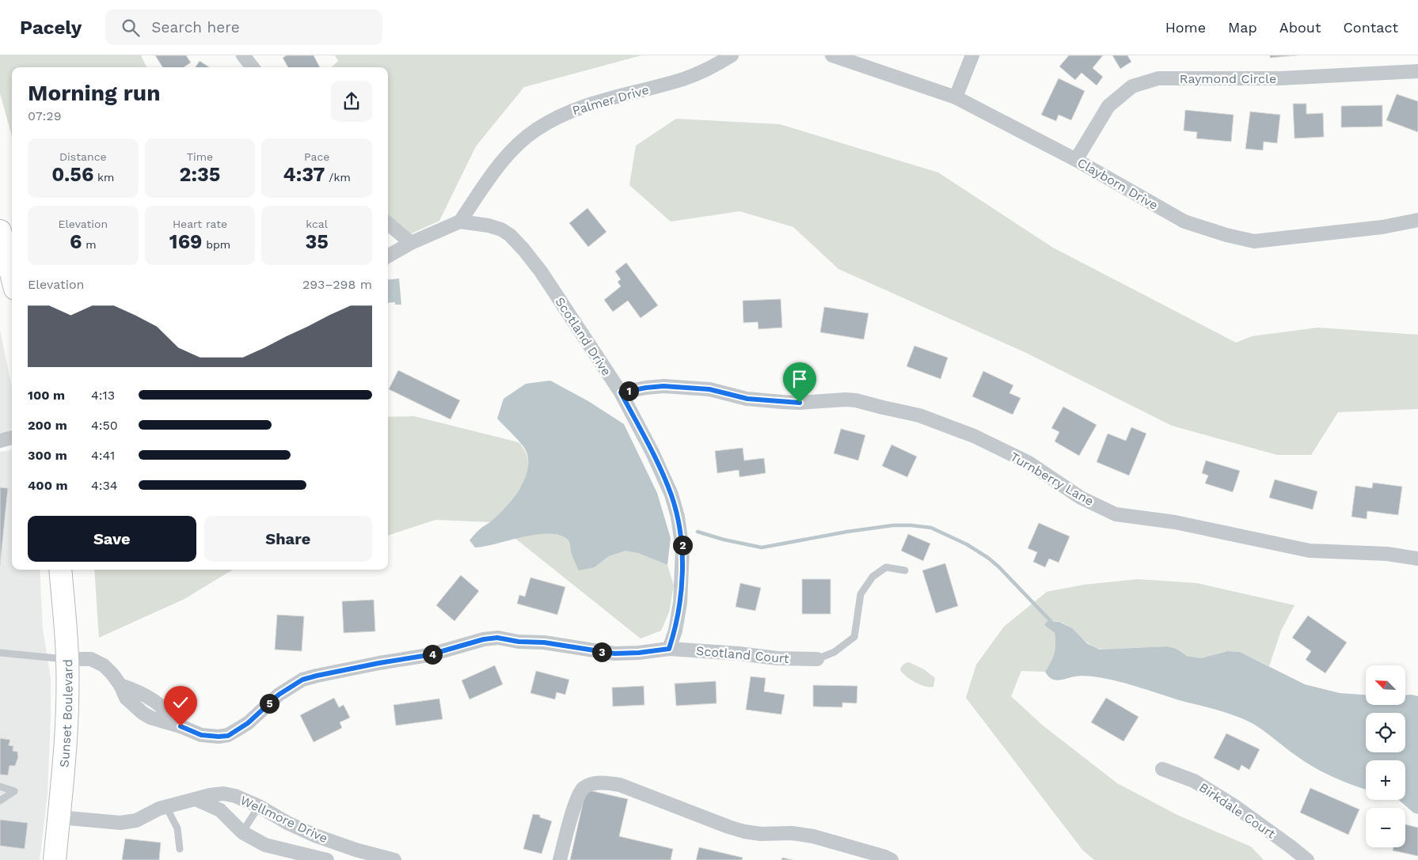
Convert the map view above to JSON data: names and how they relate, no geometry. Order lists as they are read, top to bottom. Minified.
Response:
{"streets":{"main road":["Sunset Boulevard"],"street":["Raymond Circle","Palmer Drive","Clayborn Drive","Scotland Drive","Turnberry Lane","Scotland Court","Birkdale Court","Wellmore Drive"]},"crossings":[["Raymond Circle","Clayborn Drive"],["Palmer Drive","Scotland Drive"],["Scotland Drive","Turnberry Lane"],["Scotland Drive","Scotland Court"],["Sunset Boulevard","Wellmore Drive"]],"north":"top left","page":{"header":"Pacely","search":"Search here","nav":["Home","Map","About","Contact"],"heading":["Morning run","07:29"],"stats":[["Distance","0.56 km"],["Time","2:35"],["Pace","4:37 /km"],["Elevation","6 m"],["Heart rate","169 bpm"],["kcal","35"]],"chart":["Elevation","293–298 m"],"list":[{"name":"100 m","note":"4:13"},{"name":"200 m","note":"4:50"},{"name":"300 m","note":"4:41"},{"name":"400 m","note":"4:34"}],"pins":["1","2","3","4","5"],"buttons":["Save","Share"],"map_buttons":["+","−"]}}
